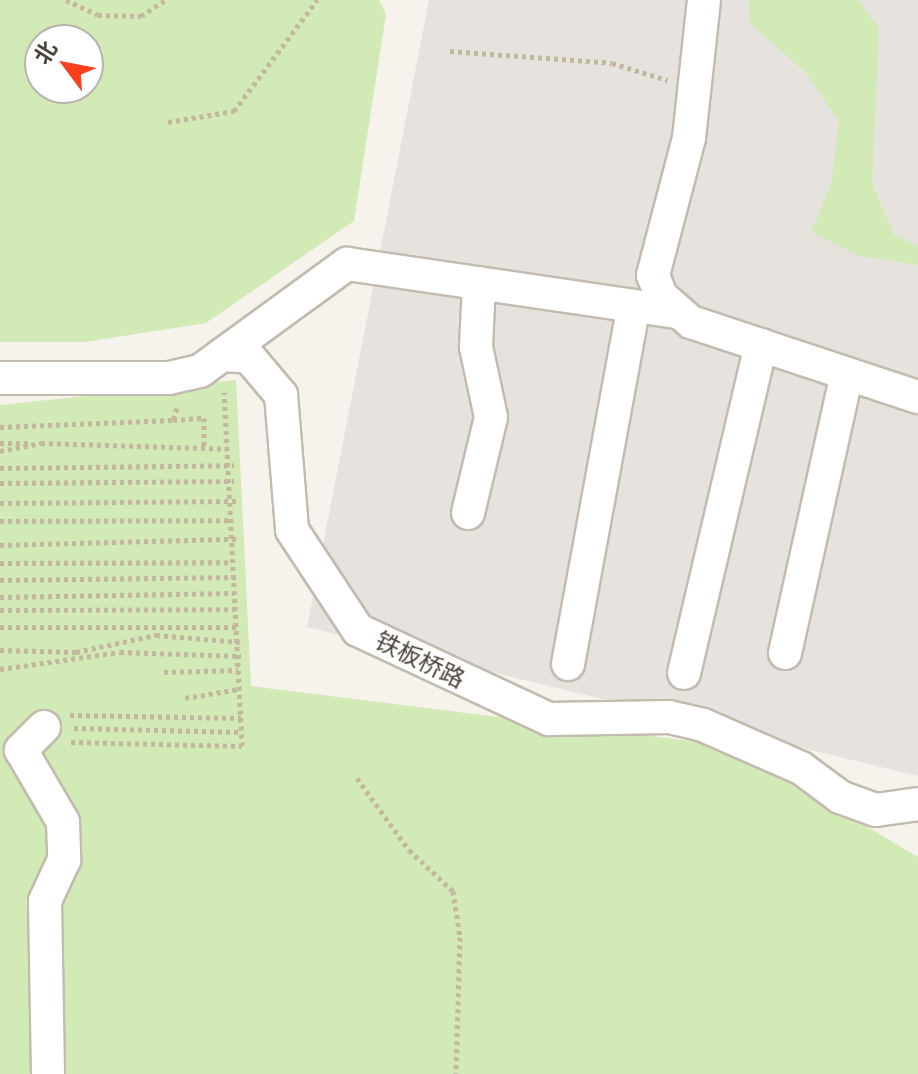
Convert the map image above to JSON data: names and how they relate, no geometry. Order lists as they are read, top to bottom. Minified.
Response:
{"streets":{"street":["铁板桥路"]},"north":"top left"}
